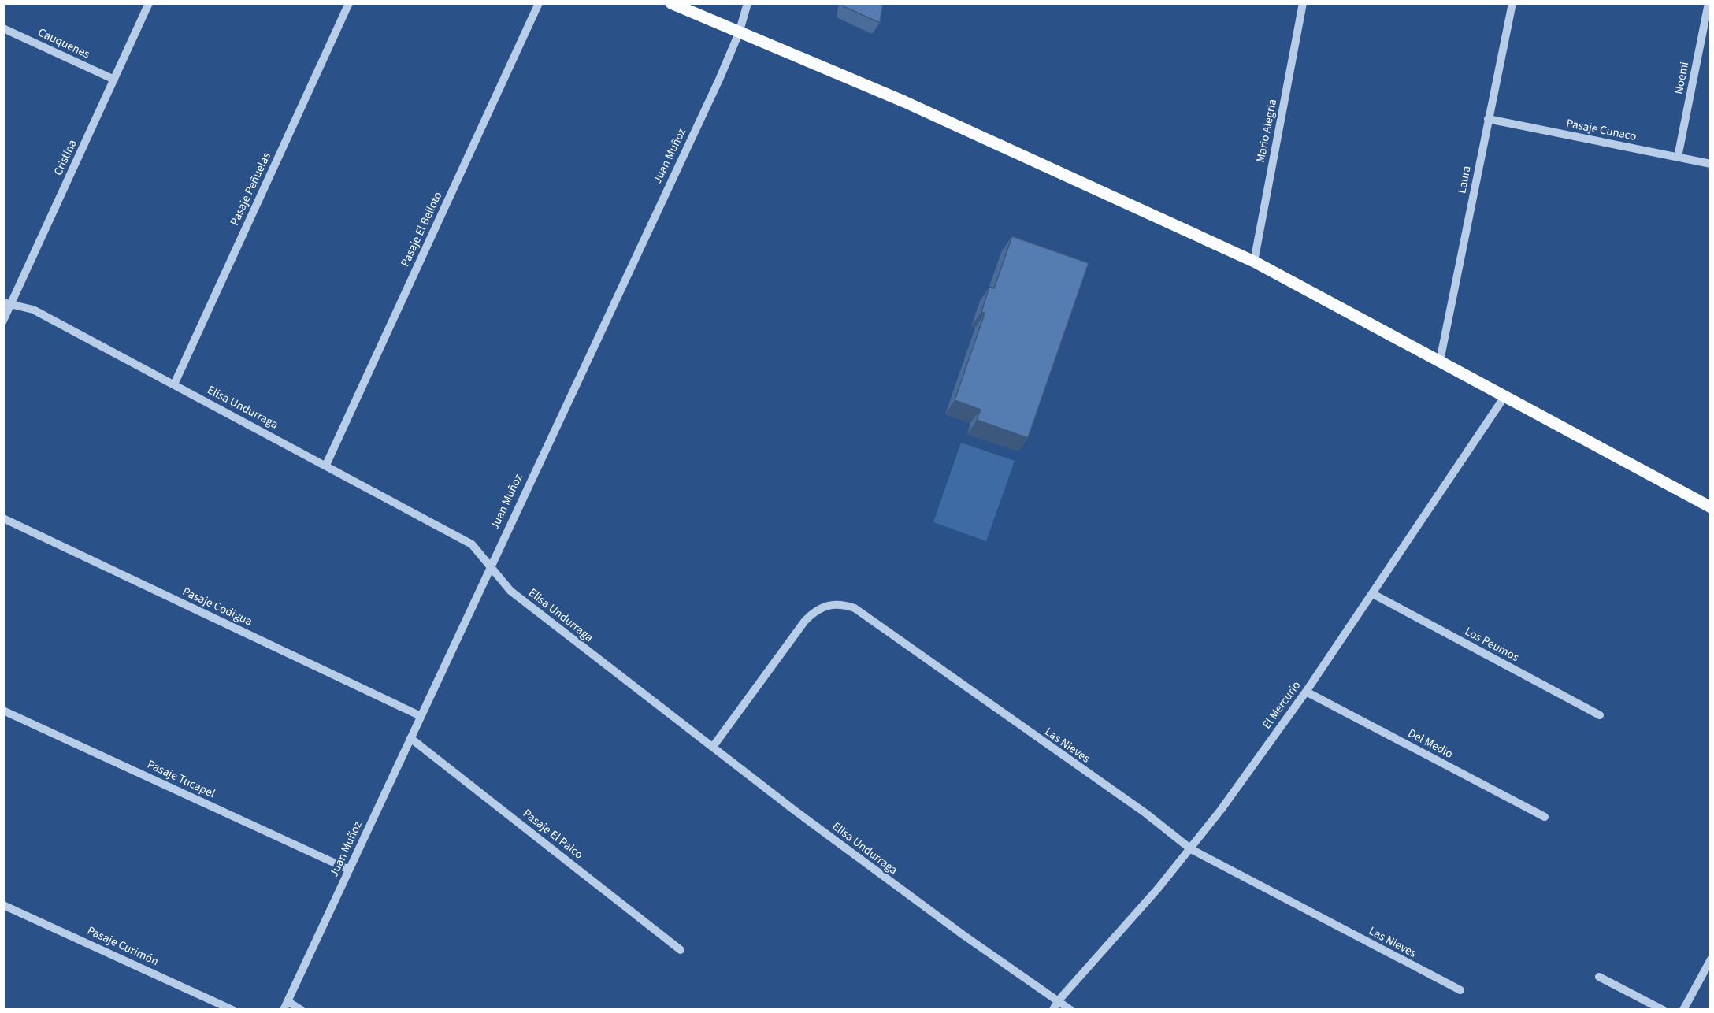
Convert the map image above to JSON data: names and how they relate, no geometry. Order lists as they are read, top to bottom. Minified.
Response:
{"streets":{"street":["Cauquenes","Noemi","Pasaje Cunaco","Mario Alegria","Juan Muñoz","Cristina","Laura","Pasaje Peñuelas","Pasaje El Belloto","Elisa Undurraga","Pasaje Codigua","Los Peumos","El Mercurio","Del Medio","Las Nieves","Pasaje Tucapel","Pasaje El Paico","Pasaje Curimón"]},"crossings":[["Cauquenes","Cristina"],["Noemi","Pasaje Cunaco"],["Pasaje Cunaco","Laura"],["Juan Muñoz","Elisa Undurraga"],["Juan Muñoz","Pasaje Codigua"],["Juan Muñoz","Pasaje Tucapel"],["Juan Muñoz","Pasaje El Paico"],["Cristina","Elisa Undurraga"],["Pasaje Peñuelas","Elisa Undurraga"],["Pasaje El Belloto","Elisa Undurraga"],["Elisa Undurraga","El Mercurio"],["Elisa Undurraga","Las Nieves"],["Los Peumos","El Mercurio"],["El Mercurio","Del Medio"],["El Mercurio","Las Nieves"]]}
